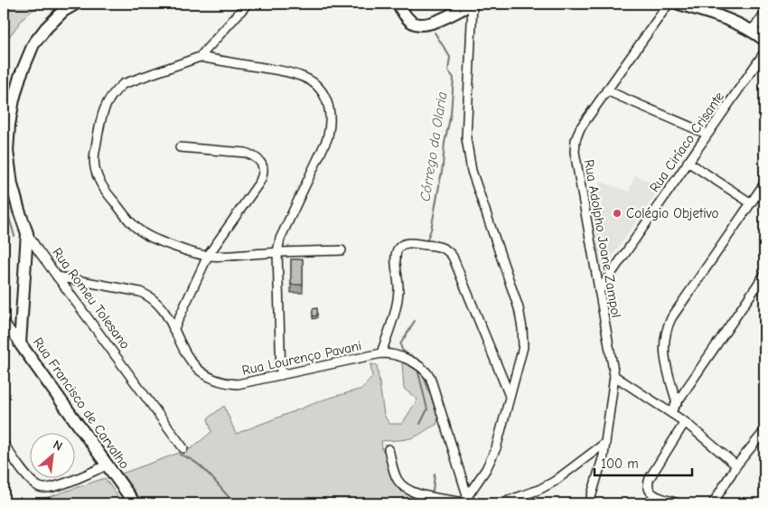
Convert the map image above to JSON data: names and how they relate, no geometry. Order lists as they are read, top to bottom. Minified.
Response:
{"streets":{"street":["Rua Ciríaco Crisante","Rua Adolpho Joane Zampol","Rua Romeu Tolesano","Rua Lourenço Pavani","Rua Francisco de Carvalho"]},"crossings":[["Rua Ciríaco Crisante","Rua Adolpho Joane Zampol"],["Rua Romeu Tolesano","Rua Lourenço Pavani"],["Rua Romeu Tolesano","Rua Francisco de Carvalho"]],"water":["Córrego da Olaria"],"places":["Colégio Objetivo"],"scale_bar":"100 m","north":"top right"}
